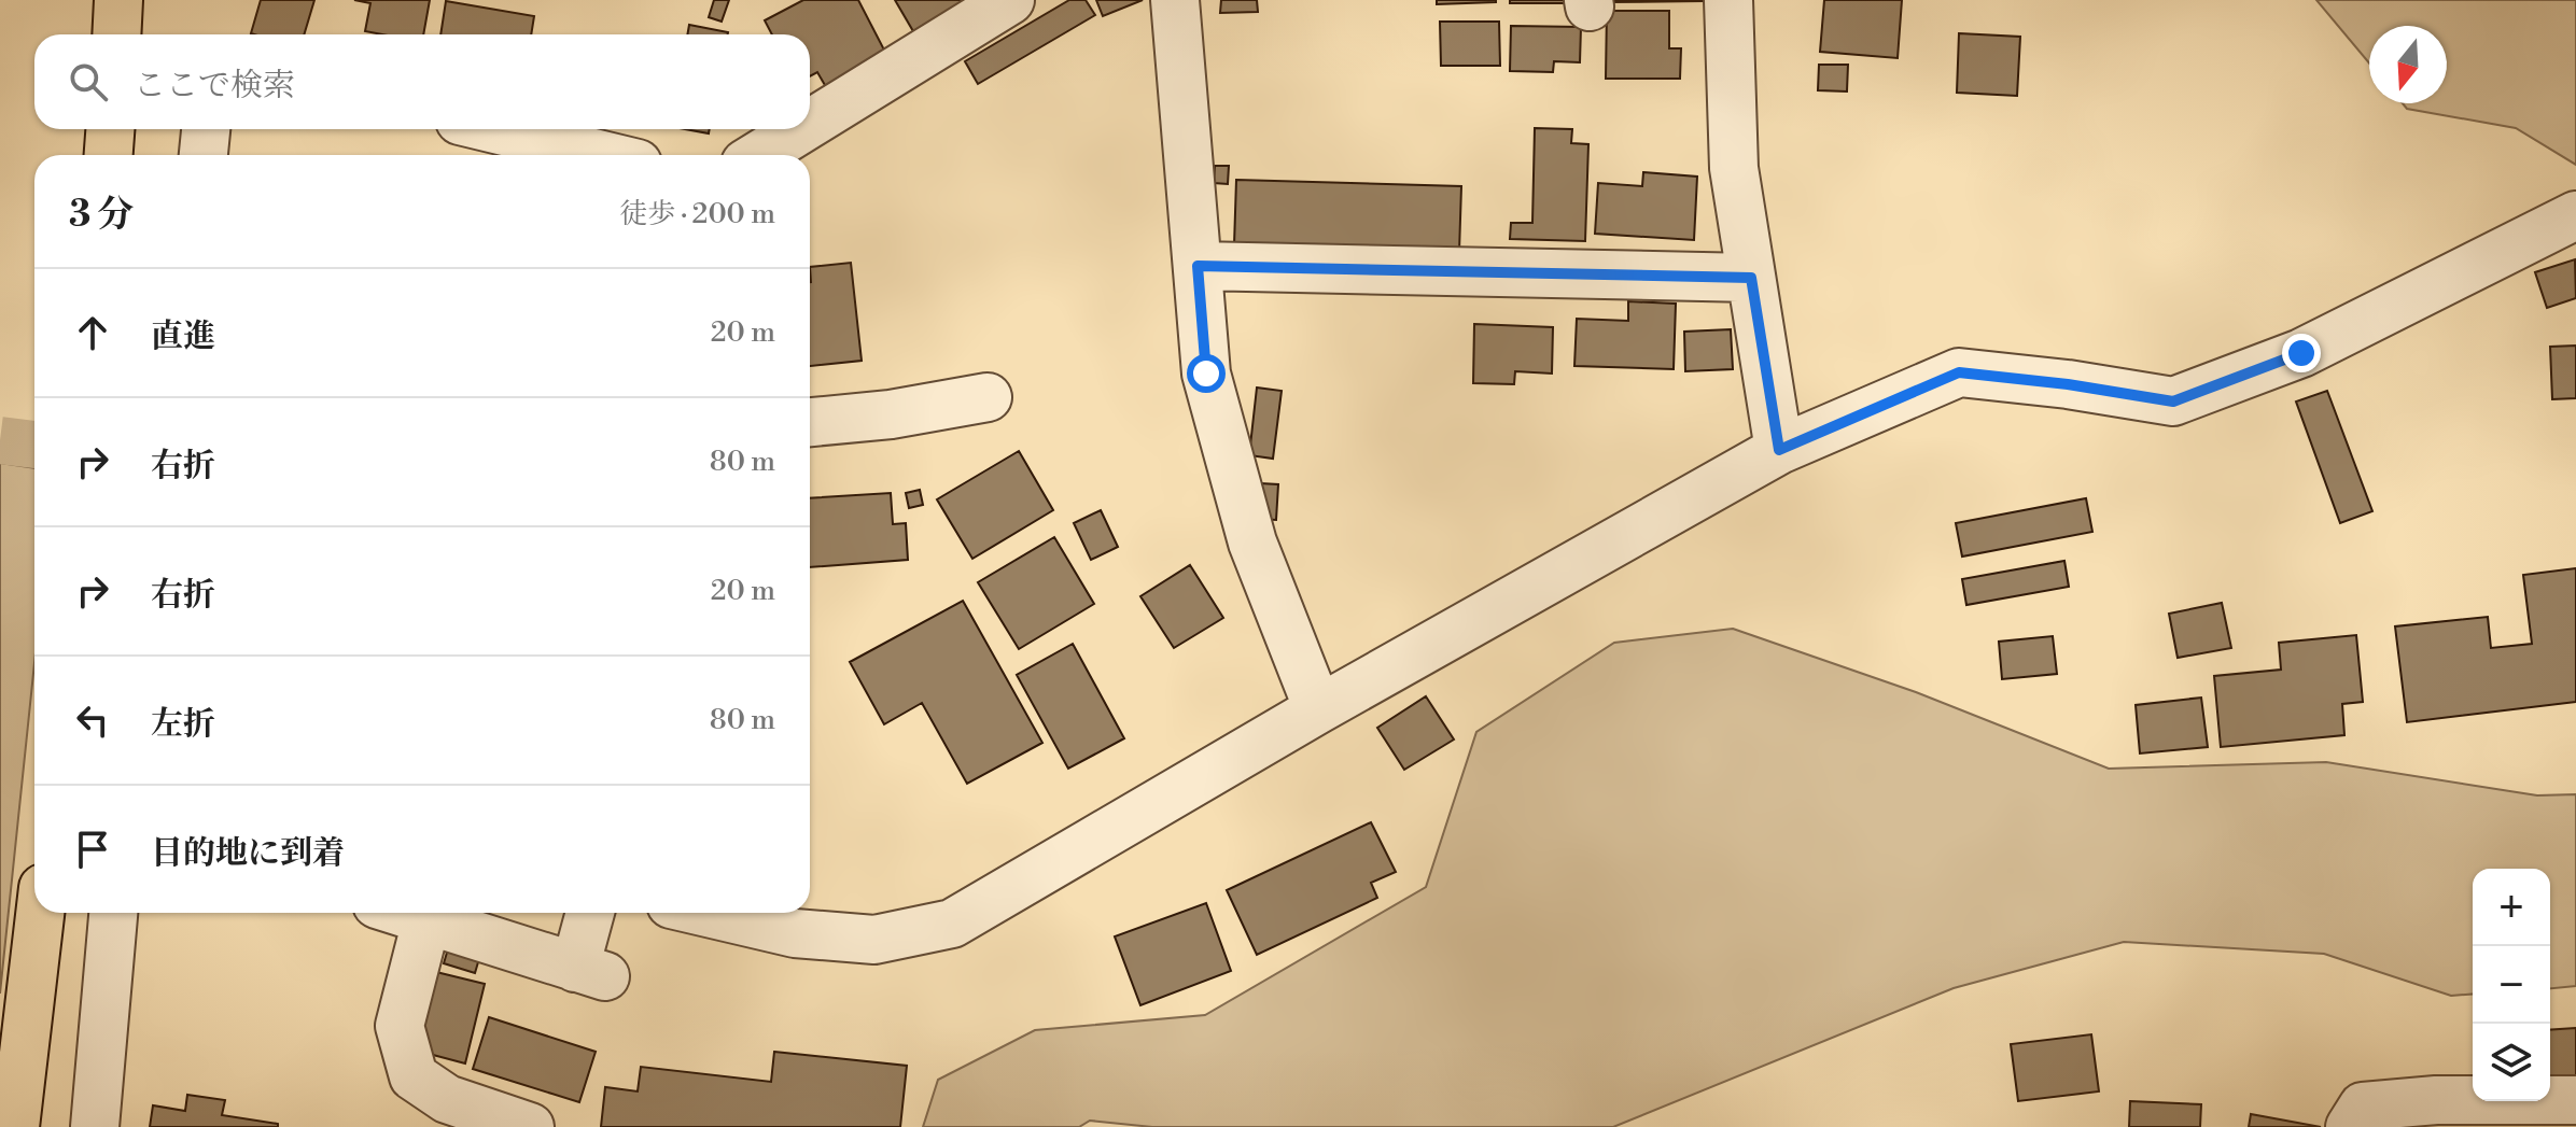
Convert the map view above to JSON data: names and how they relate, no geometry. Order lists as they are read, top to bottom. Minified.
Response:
{"north":"bottom","page":{"search":"ここで検索","heading":["3 分","徒歩 · 200 m"],"list":[["直進","20 m"],["右折","80 m"],["右折","20 m"],["左折","80 m"],"目的地に到着"],"map_buttons":["+","−"]}}
